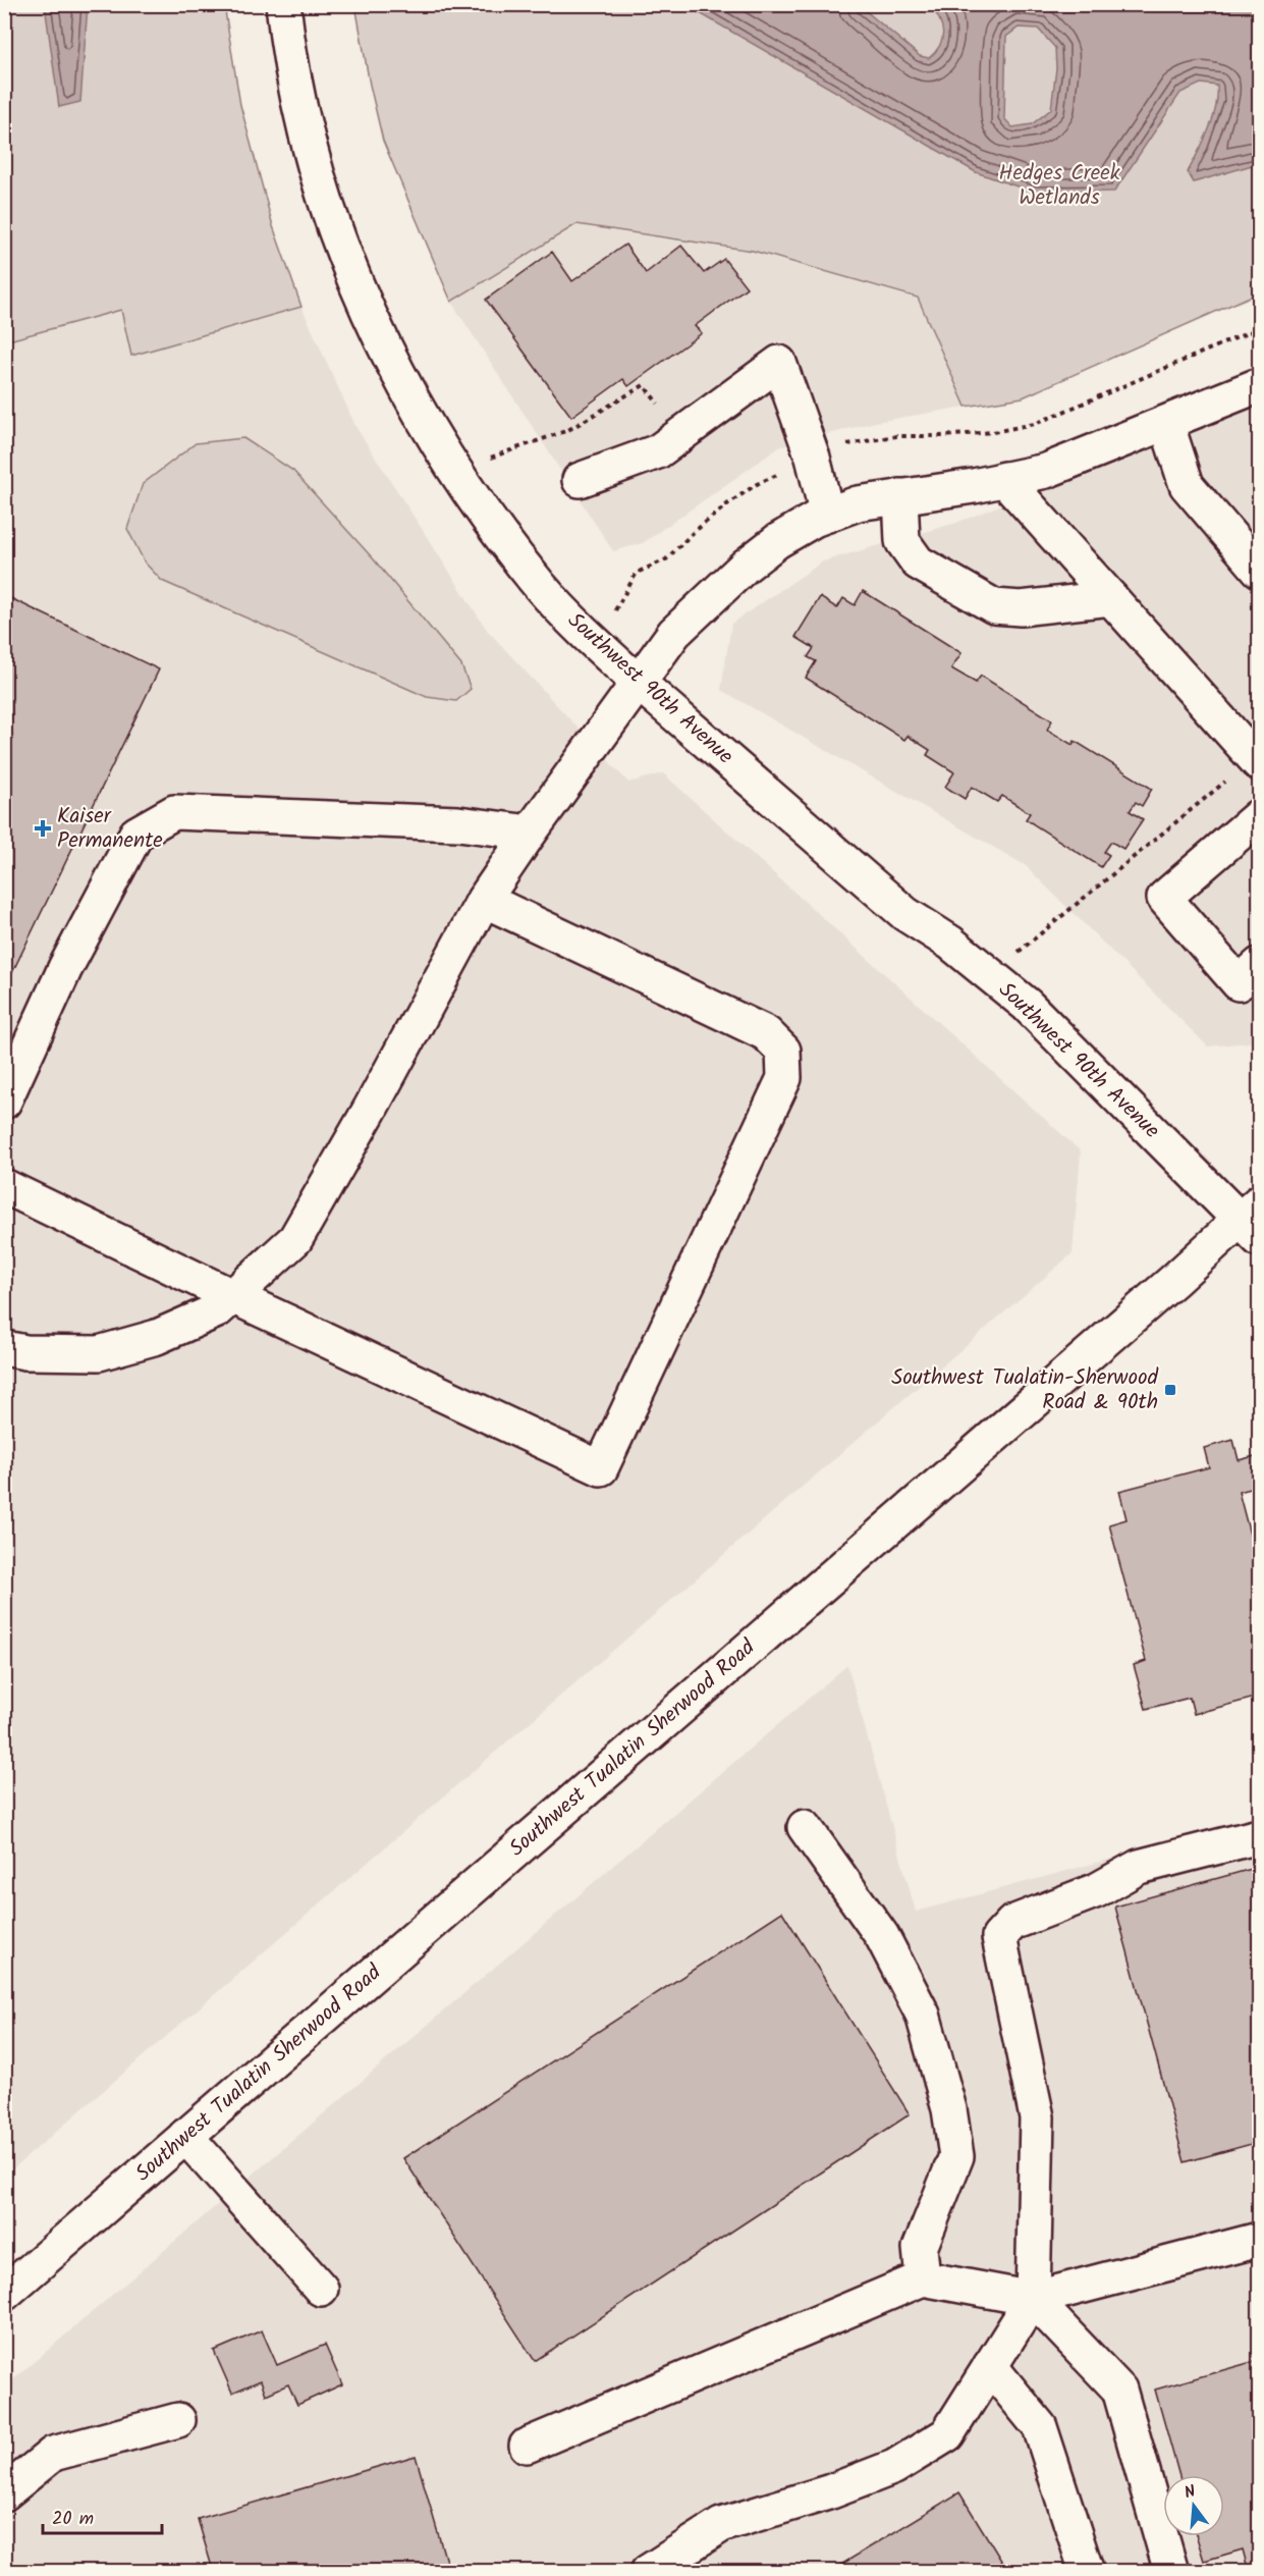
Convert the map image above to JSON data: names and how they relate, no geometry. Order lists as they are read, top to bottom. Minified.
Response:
{"streets":{"main road":["Southwest 90th Avenue","Southwest Tualatin Sherwood Road"]},"crossings":[["Southwest 90th Avenue","Southwest Tualatin Sherwood Road"]],"parks":["Hedges Creek Wetlands"],"places":{"health":["Kaiser Permanente"],"transit":["Southwest Tualatin-Sherwood Road & 90th"]},"scale_bar":"20 m","north":"top"}
